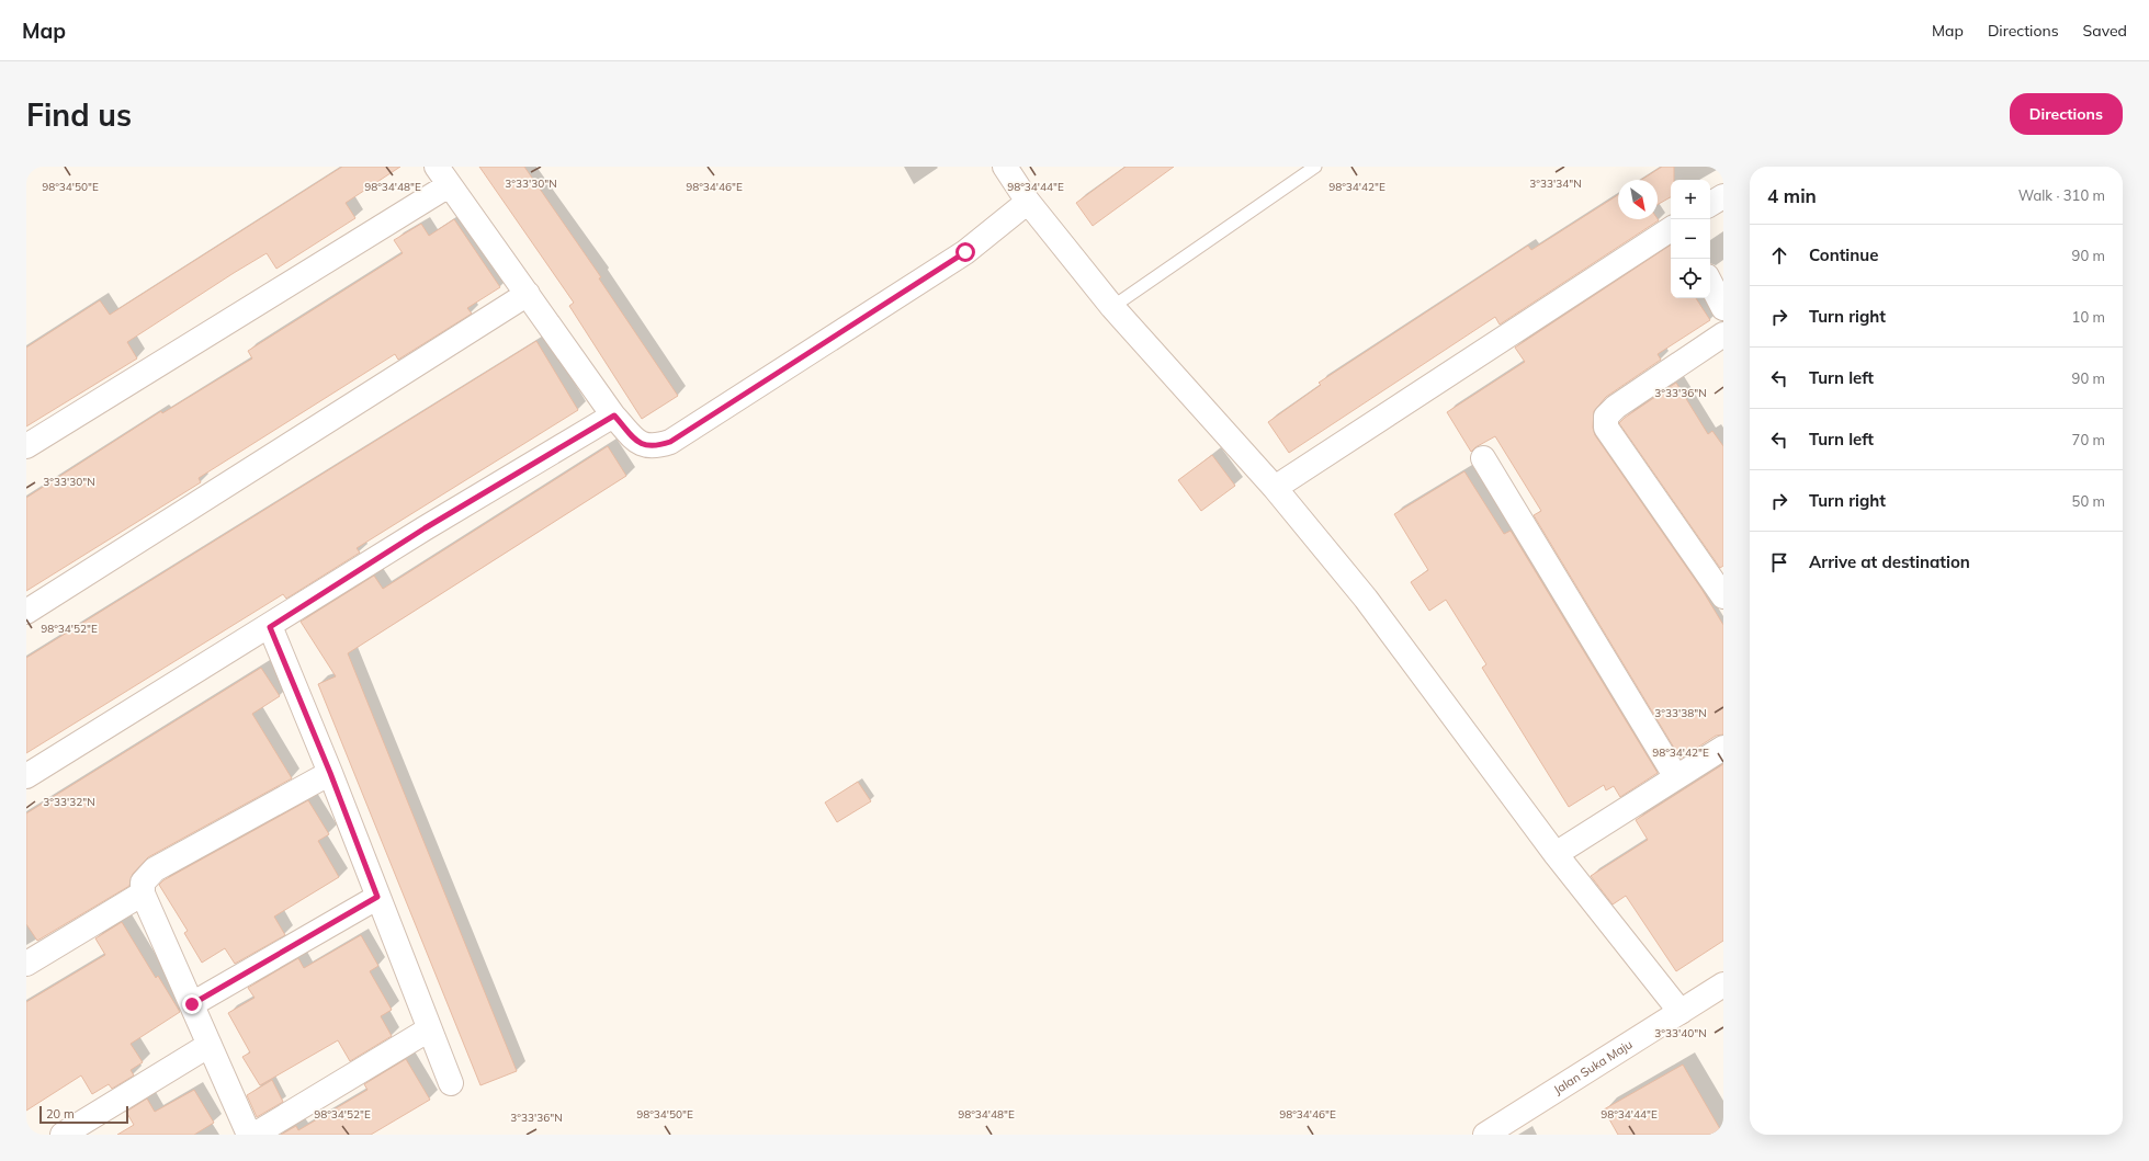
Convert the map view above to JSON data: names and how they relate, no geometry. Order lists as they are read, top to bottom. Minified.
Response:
{"streets":{"street":["Jalan Suka Maju"]},"scale_bar":"20 m","north":"bottom right","page":{"header":"Map","nav":["Map","Directions","Saved"],"buttons":"Directions","title":"Find us","heading":["4 min","Walk · 310 m"],"map_buttons":["+","−"],"list":[["Continue","90 m"],["Turn right","10 m"],["Turn left","90 m"],["Turn left","70 m"],["Turn right","50 m"],"Arrive at destination"],"scale":"20 m"},"coordinates":["3°33'30\"N","3°33'34\"N","98°34'50\"E","98°34'48\"E","98°34'46\"E","98°34'44\"E","98°34'42\"E","3°33'36\"N","98°34'52\"E","3°33'38\"N","3°33'32\"N","3°33'40\"N"]}
